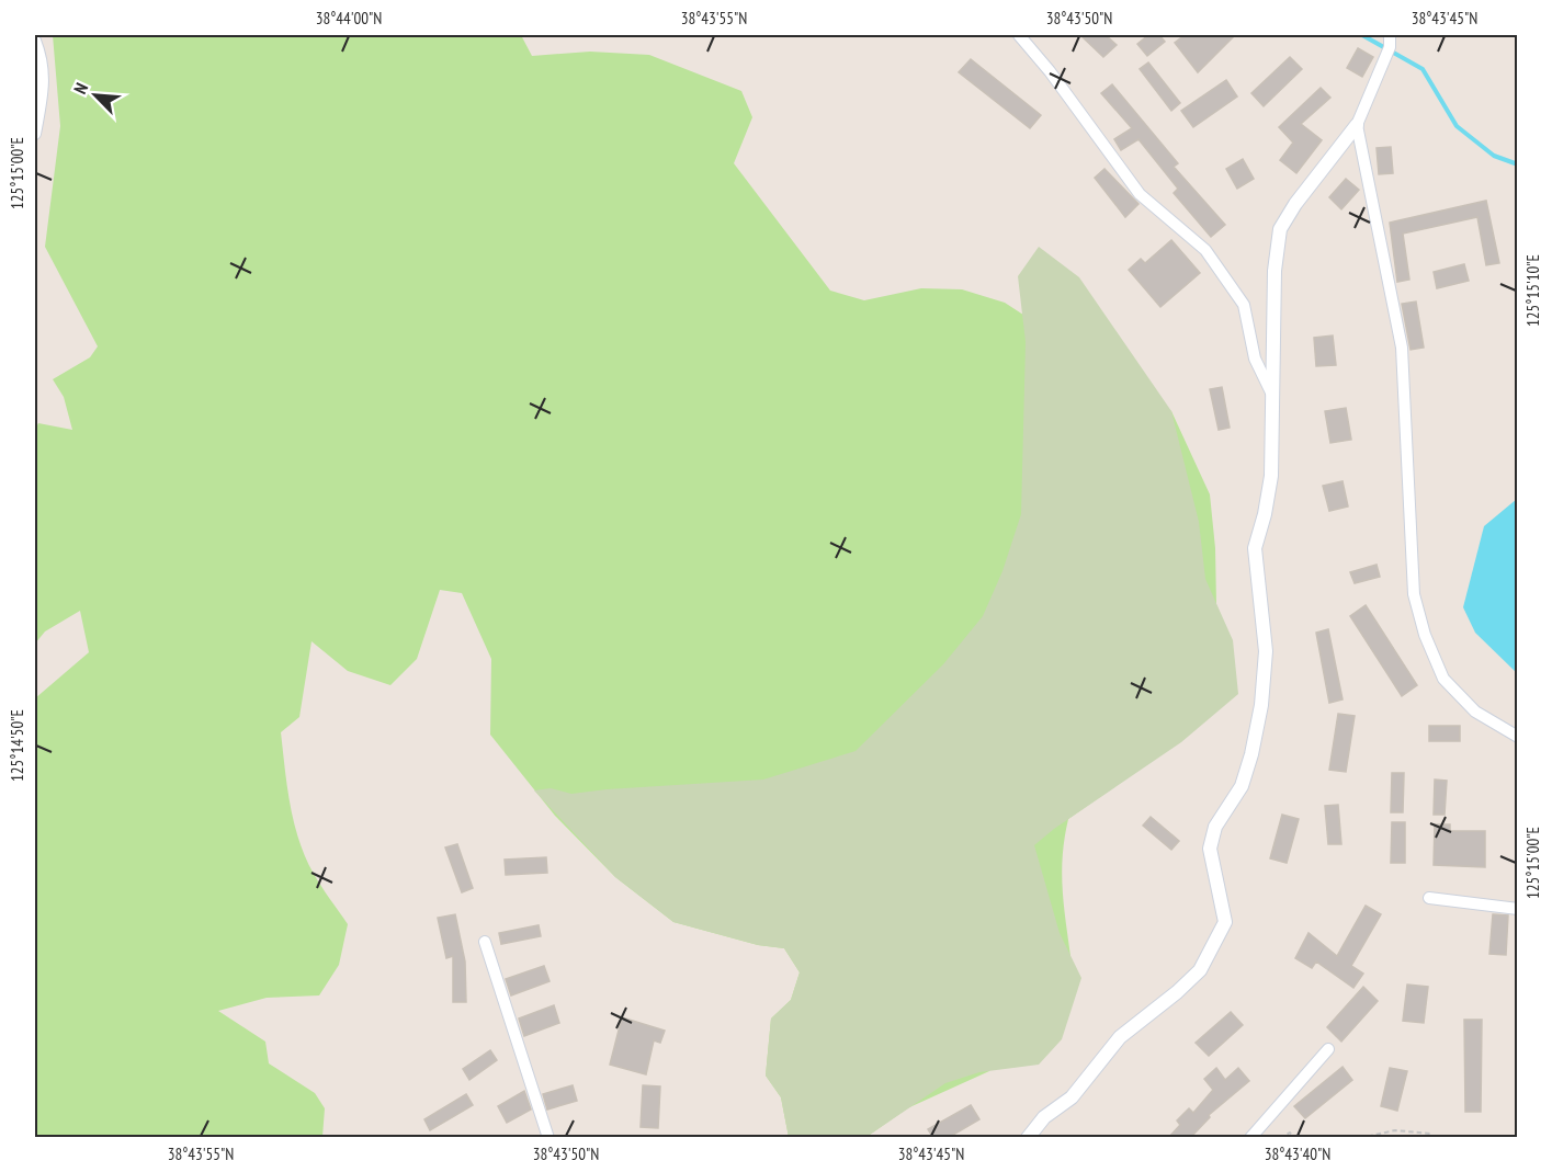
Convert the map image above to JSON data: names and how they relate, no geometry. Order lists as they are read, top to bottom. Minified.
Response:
{"north":"top left","coordinates":["38°44'00\"N","38°43'55\"N","38°43'50\"N","38°43'45\"N","125°15'00\"E","125°15'10\"E","125°14'50\"E","38°43'40\"N"]}
